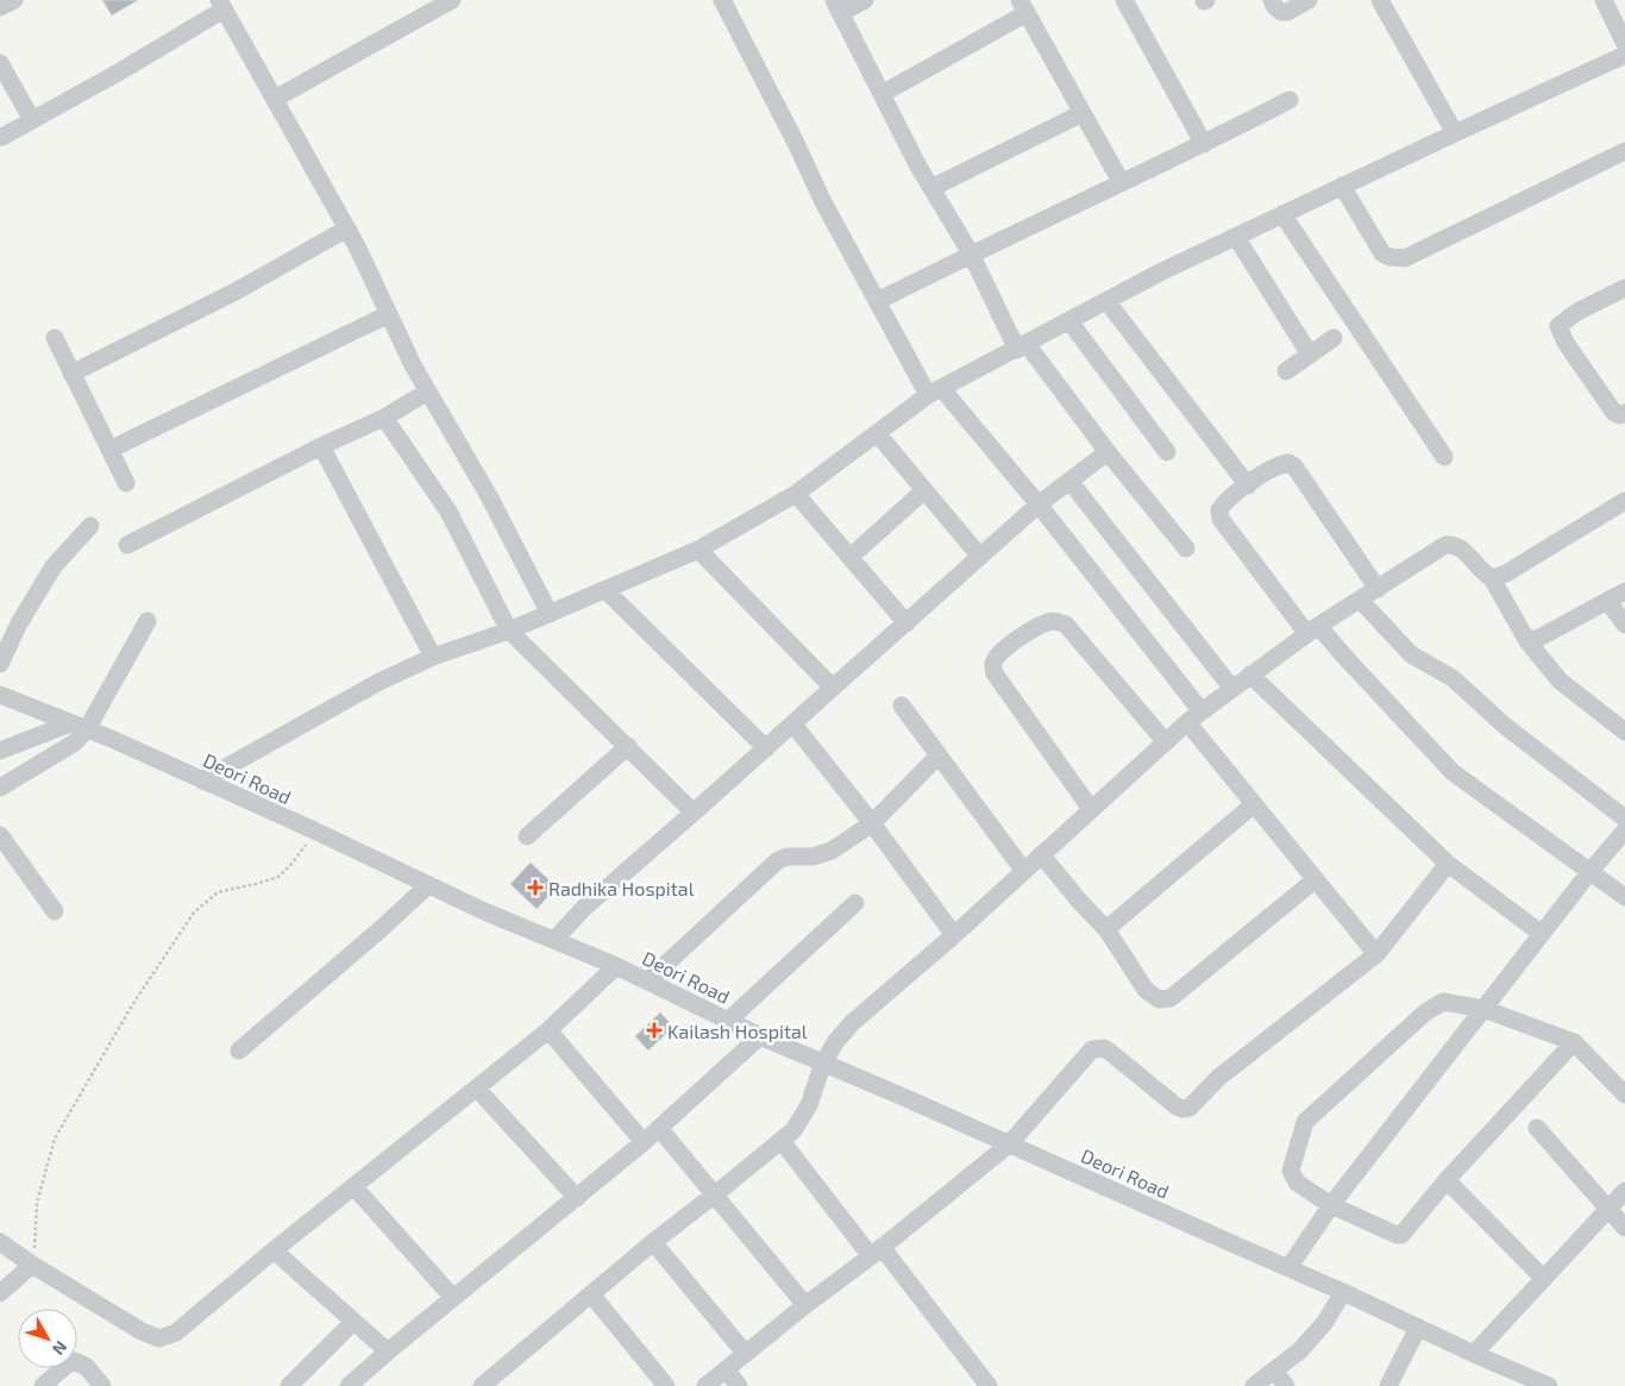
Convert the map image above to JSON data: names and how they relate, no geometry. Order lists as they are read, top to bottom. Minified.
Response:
{"streets":{"street":["Deori Road"]},"places":{"health":["Radhika Hospital","Kailash Hospital"]},"north":"bottom right"}
